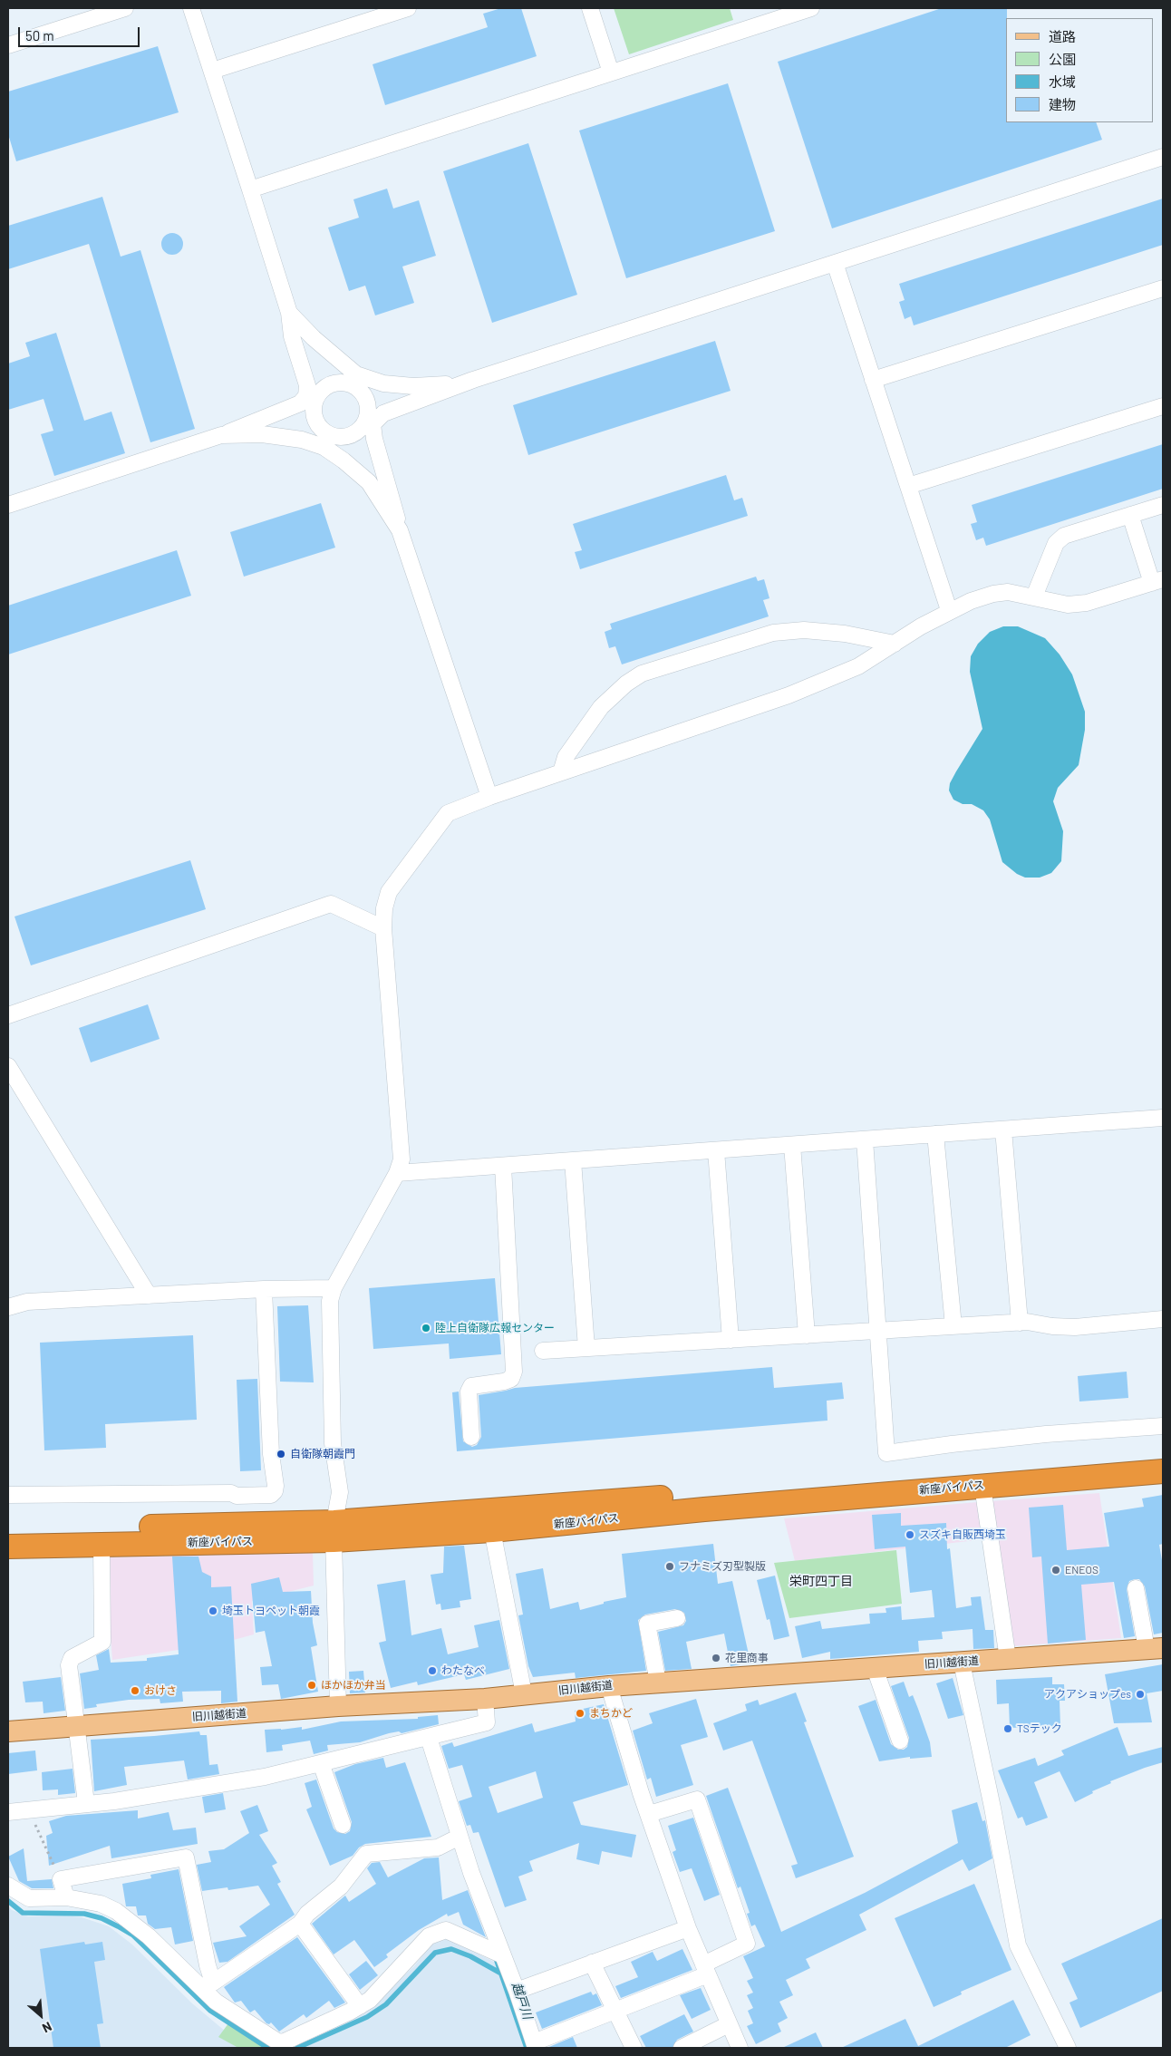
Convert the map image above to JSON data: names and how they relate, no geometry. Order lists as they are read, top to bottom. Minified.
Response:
{"streets":{"highway":["新座バイパス"],"main road":["旧川越街道"]},"districts":["栄町四丁目"],"water":["越戸川"],"places":["陸上自衛隊広報センター","自衛隊朝霞門","スズキ自販西埼玉","フナミズ刃型製版","ENEOS","埼玉トヨペット朝霞","花里商事","わたなべ","ほかほか弁当","おけさ","アクアショップes","まちかど","TSテック"],"legend":["道路","公園","水域","建物"],"scale_bar":"50 m","north":"bottom right"}
